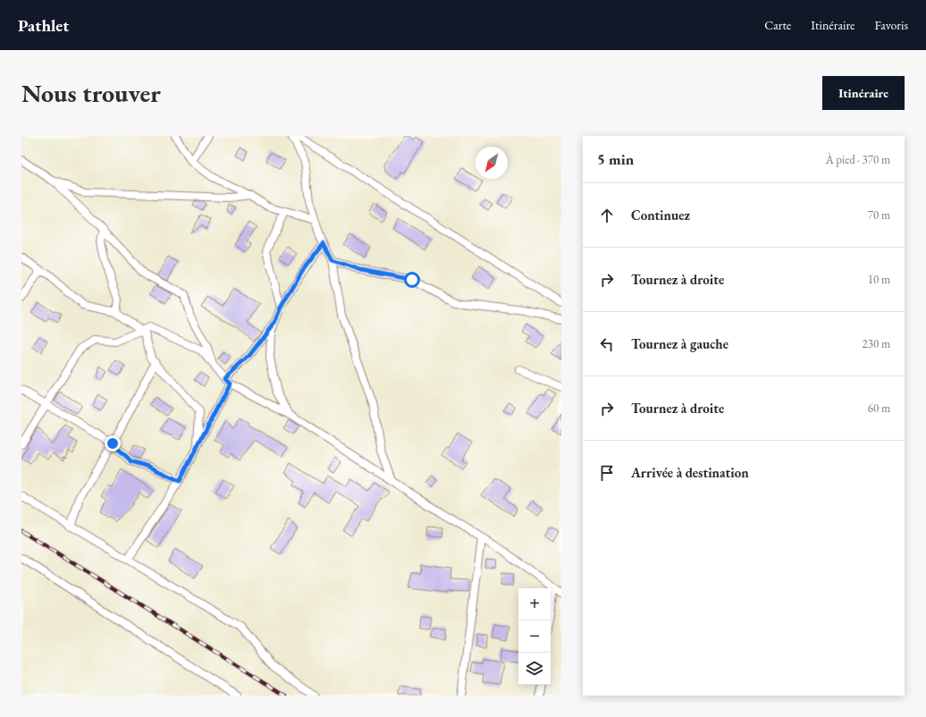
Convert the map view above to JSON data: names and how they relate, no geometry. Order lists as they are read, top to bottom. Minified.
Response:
{"north":"bottom left","page":{"header":"Pathlet","nav":["Carte","Itinéraire","Favoris"],"buttons":"Itinéraire","title":"Nous trouver","heading":["5 min","À pied · 370 m"],"list":[["Continuez","70 m"],["Tournez à droite","10 m"],["Tournez à gauche","230 m"],["Tournez à droite","60 m"],"Arrivée à destination"],"map_buttons":["+","−"]}}
